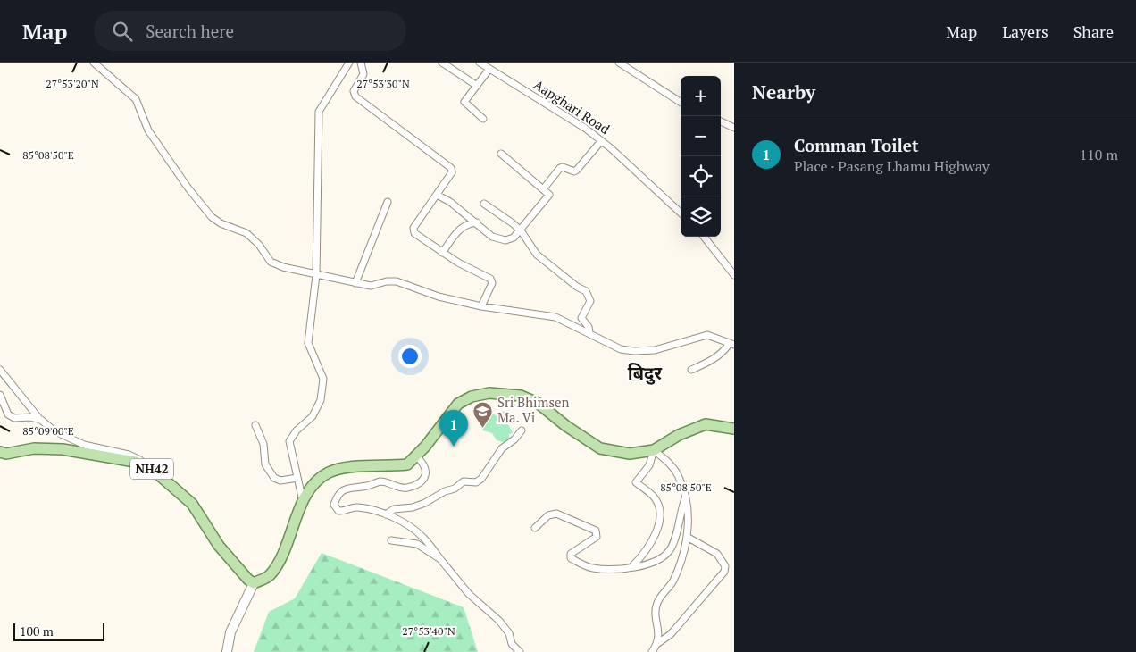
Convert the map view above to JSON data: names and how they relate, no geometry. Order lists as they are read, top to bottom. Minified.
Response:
{"streets":{"main road":["NH42"],"street":["Aapghari Road"]},"districts":["बिदुर"],"places":{"school or university":["Sri Bhimsen Ma. Vi"]},"scale_bar":"100 m","page":{"header":"Map","search":"Search here","nav":["Map","Layers","Share"],"heading":"Nearby","map_buttons":["+","−"],"list":[{"mark":"1","name":"Comman Toilet","note":"Place · Pasang Lhamu Highway","value":"110 m"}],"pins":"1","scale":"100 m"},"coordinates":["27°53'20\"N","27°53'30\"N","85°08'50\"E","85°09'00\"E","27°53'40\"N"]}
